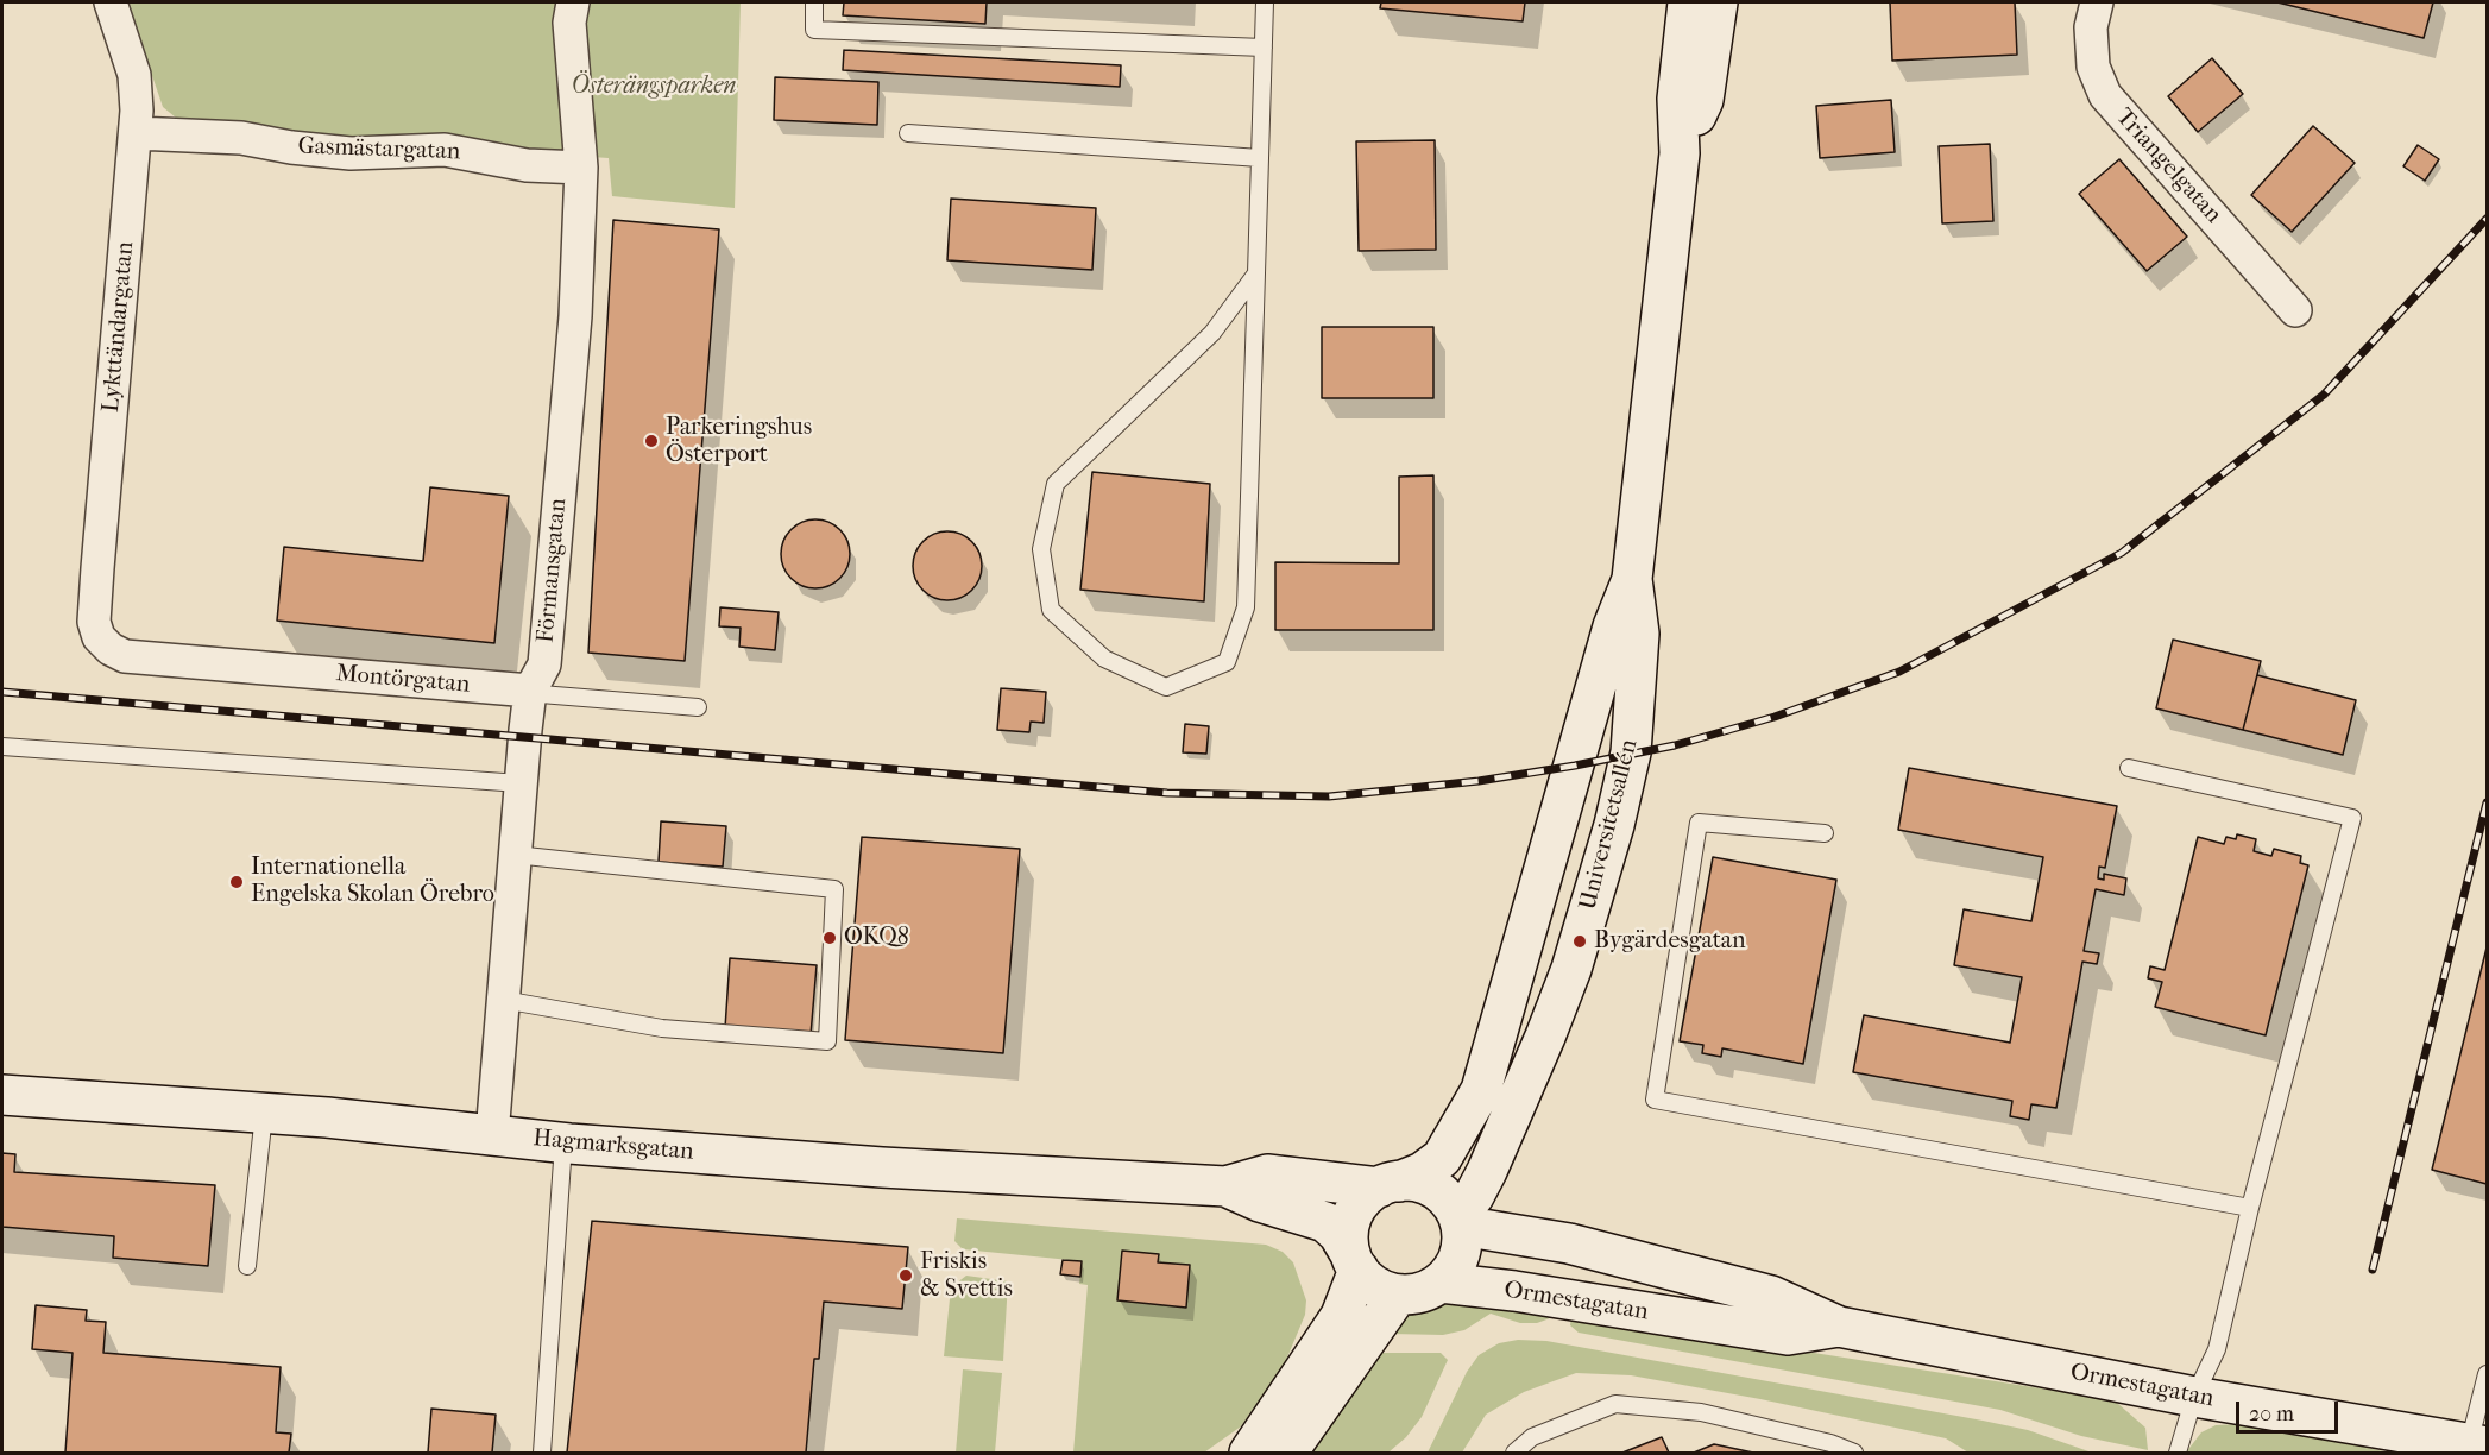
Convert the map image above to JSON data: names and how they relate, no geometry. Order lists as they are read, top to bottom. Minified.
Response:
{"streets":{"street":["Gasmästargatan","Triangelgatan","Lykttändargatan","Förmansgatan","Montörgatan","Universitetsallén","Hagmarksgatan","Ormestagatan"]},"crossings":[["Gasmästargatan","Lykttändargatan"],["Gasmästargatan","Förmansgatan"],["Lykttändargatan","Montörgatan"],["Förmansgatan","Montörgatan"],["Förmansgatan","Hagmarksgatan"],["Universitetsallén","Hagmarksgatan"],["Universitetsallén","Ormestagatan"],["Hagmarksgatan","Ormestagatan"]],"parks":["Österängsparken"],"places":["Parkeringshus Österport","Internationella Engelska Skolan Örebro","OKQ8","Bygärdesgatan","Friskis & Svettis"],"scale_bar":"20 m"}
